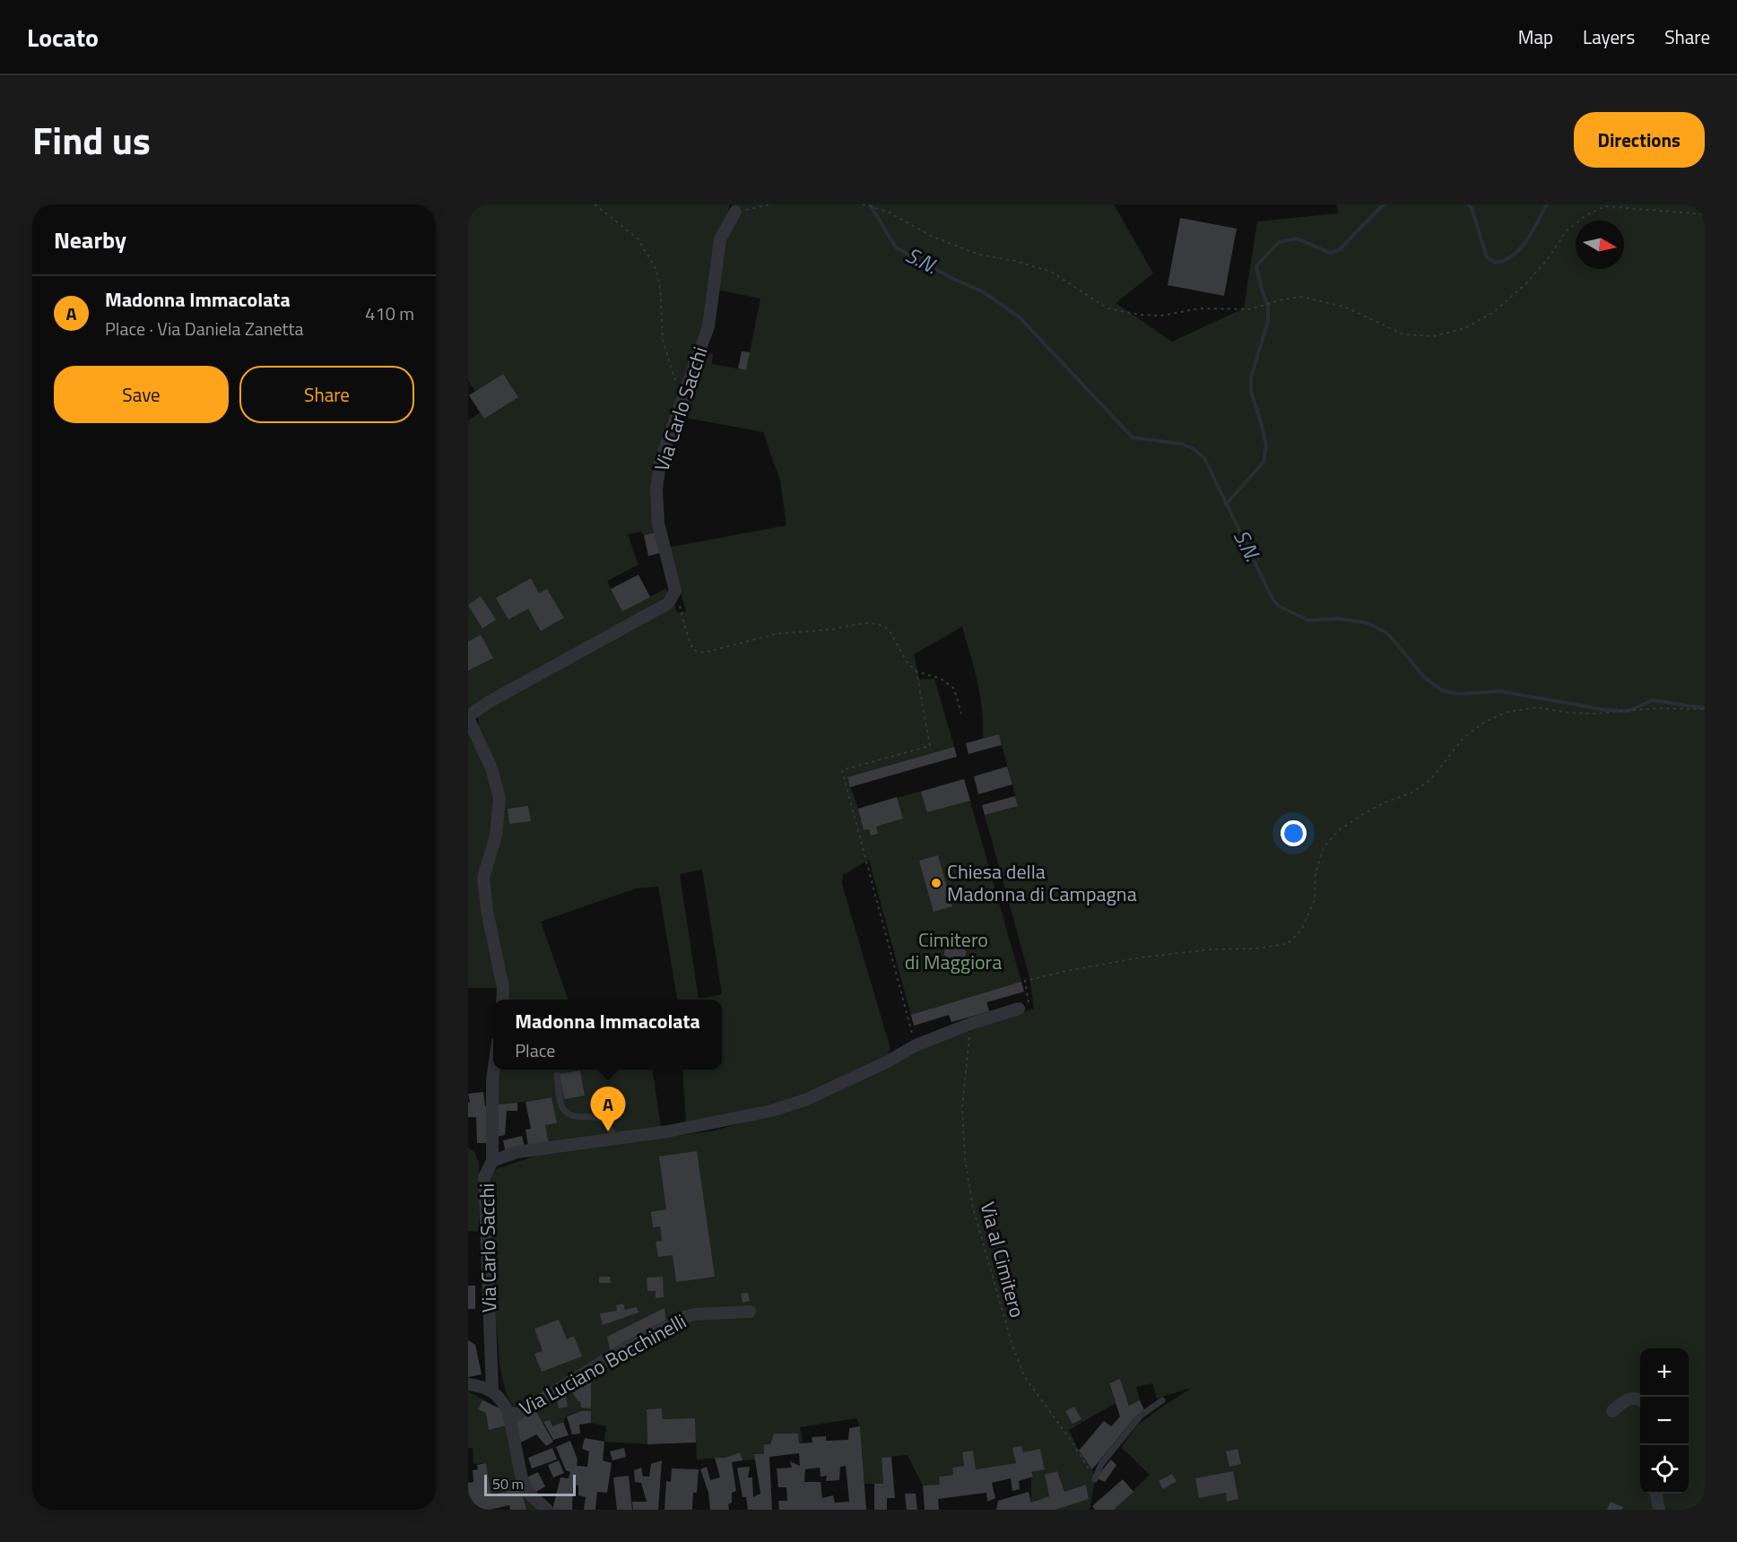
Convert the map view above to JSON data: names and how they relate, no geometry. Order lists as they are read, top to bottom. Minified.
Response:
{"streets":{"street":["Via Carlo Sacchi","Via Luciano Bocchinelli"],"path":["Via al Cimitero"]},"crossings":[["Via Carlo Sacchi","Via Luciano Bocchinelli"]],"water":["S.N."],"parks":["Cimitero di Maggiora"],"places":["Chiesa della Madonna di Campagna"],"scale_bar":"50 m","north":"right","page":{"header":"Locato","nav":["Map","Layers","Share"],"title":"Find us","buttons":["Directions",["Save","Share"]],"heading":"Nearby","list":[{"mark":"A","name":"Madonna Immacolata","note":"Place · Via Daniela Zanetta","value":"410 m"}],"popup":["Madonna Immacolata","Place"],"pins":"A","map_buttons":["+","−"],"scale":"50 m"}}
